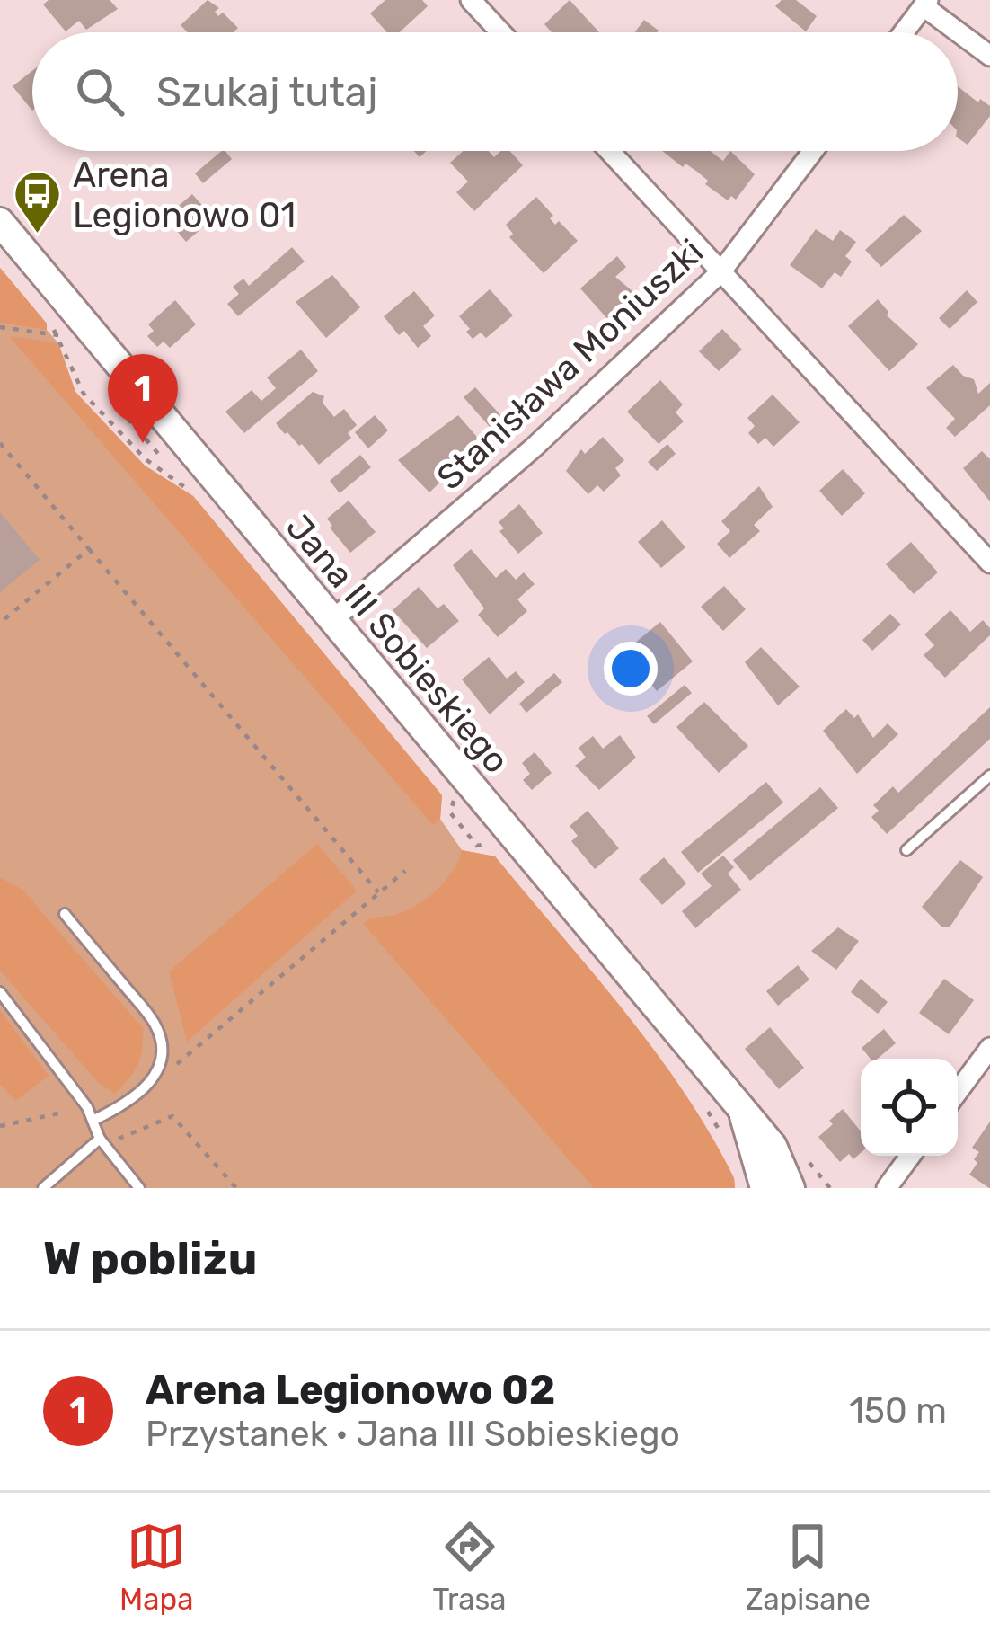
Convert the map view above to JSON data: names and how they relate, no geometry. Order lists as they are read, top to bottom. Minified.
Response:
{"streets":{"street":["Stanisława Moniuszki","Jana III Sobieskiego"]},"crossings":[["Stanisława Moniuszki","Jana III Sobieskiego"]],"places":{"bus stop":["Arena Legionowo 01"]},"page":{"search":"Szukaj tutaj","pins":"1","heading":"W pobliżu","list":[{"mark":"1","name":"Arena Legionowo 02","note":"Przystanek · Jana III Sobieskiego","value":"150 m"}],"nav":["Mapa","Trasa","Zapisane"]}}
